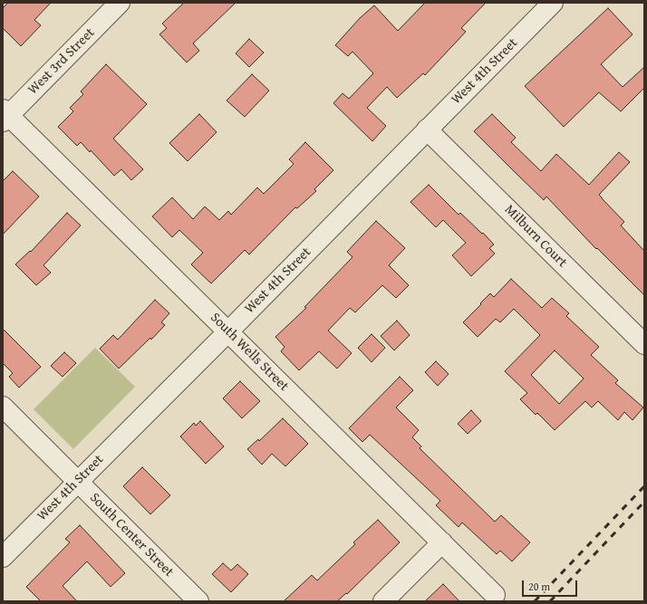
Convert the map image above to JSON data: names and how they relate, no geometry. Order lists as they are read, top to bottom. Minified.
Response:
{"streets":{"street":["West 3rd Street","West 4th Street","Milburn Court","South Wells Street","South Center Street"]},"crossings":[["West 3rd Street","South Wells Street"],["West 4th Street","Milburn Court"],["West 4th Street","South Wells Street"],["West 4th Street","South Center Street"]],"scale_bar":"20 m"}
